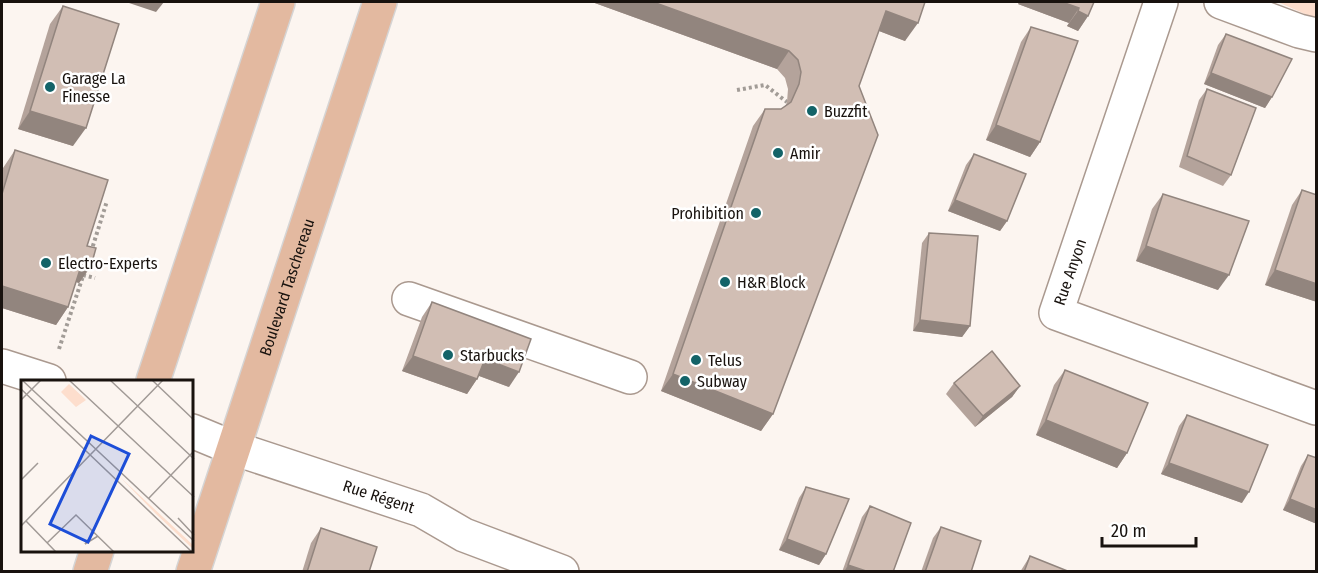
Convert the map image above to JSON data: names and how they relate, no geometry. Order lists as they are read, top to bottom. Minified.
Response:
{"streets":{"main road":["Boulevard Taschereau"],"street":["Rue Anyon","Rue Régent"]},"crossings":[["Boulevard Taschereau","Rue Régent"]],"places":["Garage La Finesse","Buzzfit","Amir","Prohibition","Electro-Experts","H&R Block","Starbucks","Telus","Subway"],"scale_bar":"20 m"}
